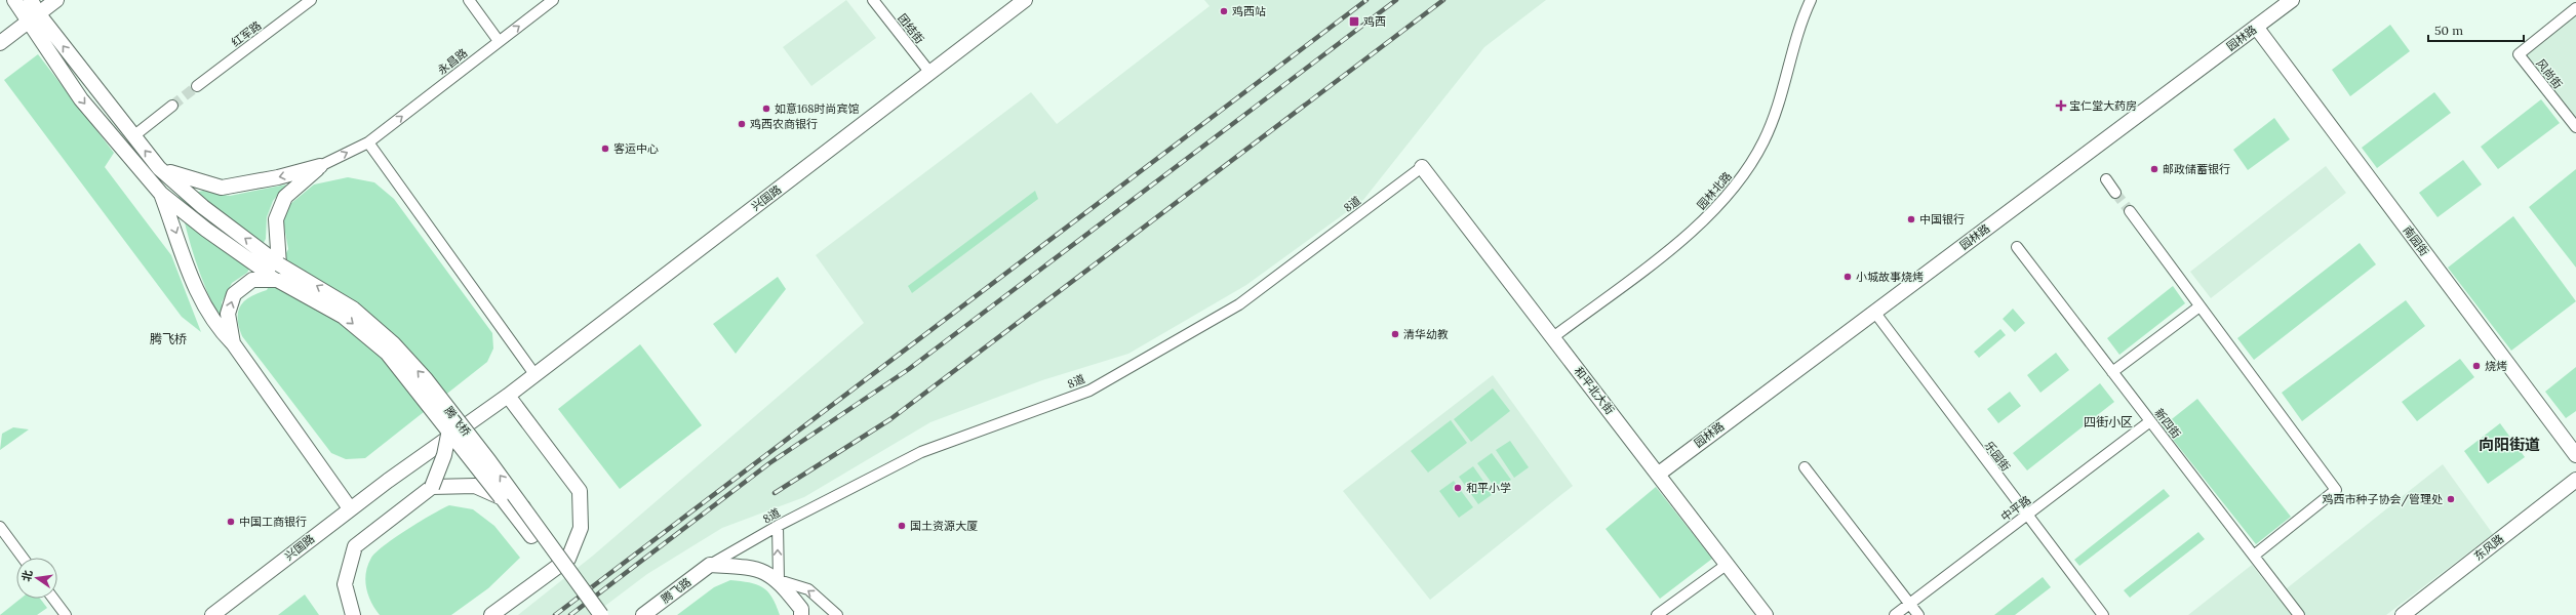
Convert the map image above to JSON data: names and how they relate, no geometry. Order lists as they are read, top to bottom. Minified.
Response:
{"streets":{"main road":["园林路","兴国路","南园街","和平北大街","腾飞桥","东风路","腾飞路"],"street":["团结街","红军路","永昌路","风尚街","园林北路","8道","新四街","乐园街","中平路"]},"crossings":[["团结街","兴国路"],["园林路","南园街"],["园林路","和平北大街"],["园林路","乐园街"],["园林北路","和平北大街"],["8道","和平北大街"],["8道","腾飞路"],["新四街","中平路"],["乐园街","中平路"]],"one_way":["永昌路"],"districts":["腾飞桥","四街小区","向阳街道"],"places":{"other":["鸡西站","如意168时尚宾馆","鸡西农商银行","客运中心","邮政储蓄银行","中国银行","小城故事烧烤","清华幼教","烧烤","和平小学","鸡西市种子协会/管理处","中国工商银行","国土资源大厦"],"transit":["鸡西"],"health":["宝仁堂大药房"]},"scale_bar":"50 m","north":"left"}
